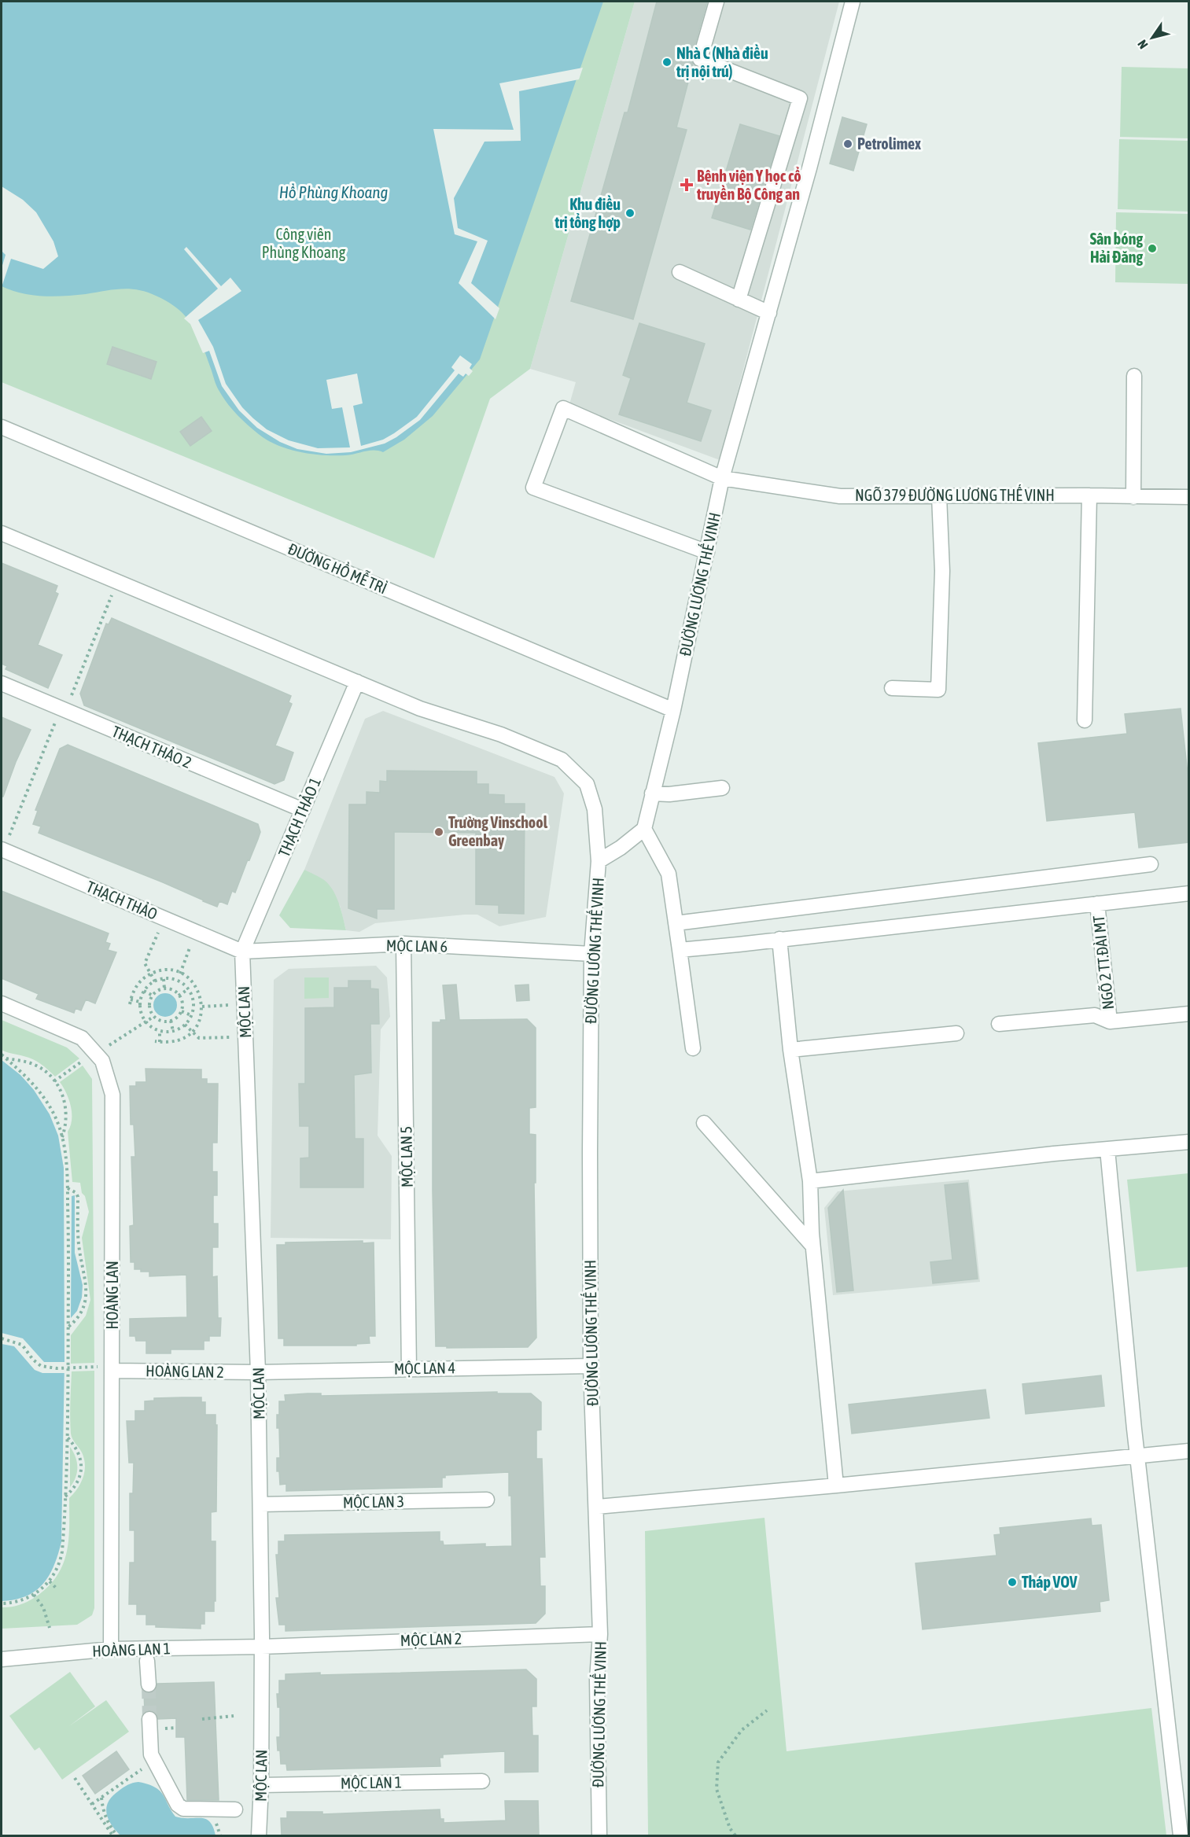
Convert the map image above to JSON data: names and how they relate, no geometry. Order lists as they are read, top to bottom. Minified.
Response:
{"streets":{"street":["NGÕ 379 ĐƯỜNG LƯƠNG THẾ VINH","ĐƯỜNG HỒ MỄ TRÌ","ĐƯỜNG LƯƠNG THẾ VINH","THẠCH THẢO 2","THẠCH THẢO 1","THẠCH THẢO","MỘC LAN 6","NGÕ 2 TT.ĐÀI MT","MỘC LAN","MỘC LAN 5","HOÀNG LAN","MỘC LAN 4","HOÀNG LAN 2","MỘC LAN 3","MỘC LAN 2","HOÀNG LAN 1","MỘC LAN 1"]},"crossings":[["NGÕ 379 ĐƯỜNG LƯƠNG THẾ VINH","ĐƯỜNG LƯƠNG THẾ VINH"],["ĐƯỜNG HỒ MỄ TRÌ","ĐƯỜNG LƯƠNG THẾ VINH"],["ĐƯỜNG LƯƠNG THẾ VINH","MỘC LAN 6"],["ĐƯỜNG LƯƠNG THẾ VINH","MỘC LAN 4"],["ĐƯỜNG LƯƠNG THẾ VINH","MỘC LAN 2"],["THẠCH THẢO 2","THẠCH THẢO 1"],["THẠCH THẢO 1","THẠCH THẢO"],["THẠCH THẢO 1","MỘC LAN 6"],["THẠCH THẢO 1","MỘC LAN"],["THẠCH THẢO","MỘC LAN 6"],["THẠCH THẢO","MỘC LAN"],["MỘC LAN 6","MỘC LAN"],["MỘC LAN 6","MỘC LAN 5"],["MỘC LAN","MỘC LAN 4"],["MỘC LAN","HOÀNG LAN 2"],["MỘC LAN","MỘC LAN 3"],["MỘC LAN","MỘC LAN 2"],["MỘC LAN","HOÀNG LAN 1"],["MỘC LAN","MỘC LAN 1"],["MỘC LAN 5","MỘC LAN 4"],["HOÀNG LAN","HOÀNG LAN 2"],["HOÀNG LAN","HOÀNG LAN 1"],["MỘC LAN 4","HOÀNG LAN 2"],["MỘC LAN 2","HOÀNG LAN 1"]],"water":["Hồ Phùng Khoang"],"parks":["Công viên Phùng Khoang"],"places":{"other":["Nhà C (Nhà điều trị nội trú)","Petrolimex","Khu điều trị tổng hợp","Sân bóng Hải Đăng","Trường Vinschool Greenbay","Tháp VOV"],"health":["Bệnh viện Y học cổ truyền Bộ Công an"]},"north":"bottom left"}
